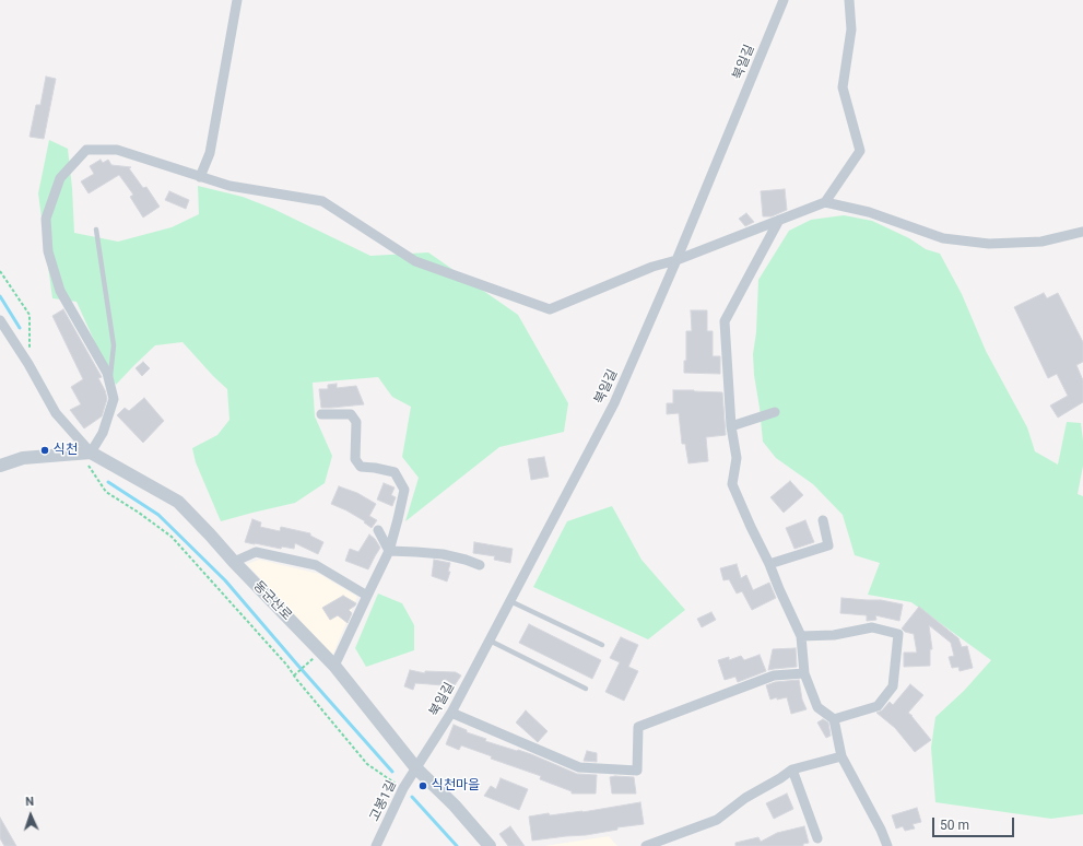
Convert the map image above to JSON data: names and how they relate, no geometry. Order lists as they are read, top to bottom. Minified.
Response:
{"streets":{"street":["북일길","동군산로","고봉1길"]},"crossings":[["북일길","동군산로"],["북일길","고봉1길"],["동군산로","고봉1길"]],"places":["식천","식천마을"],"scale_bar":"50 m","north":"top"}
